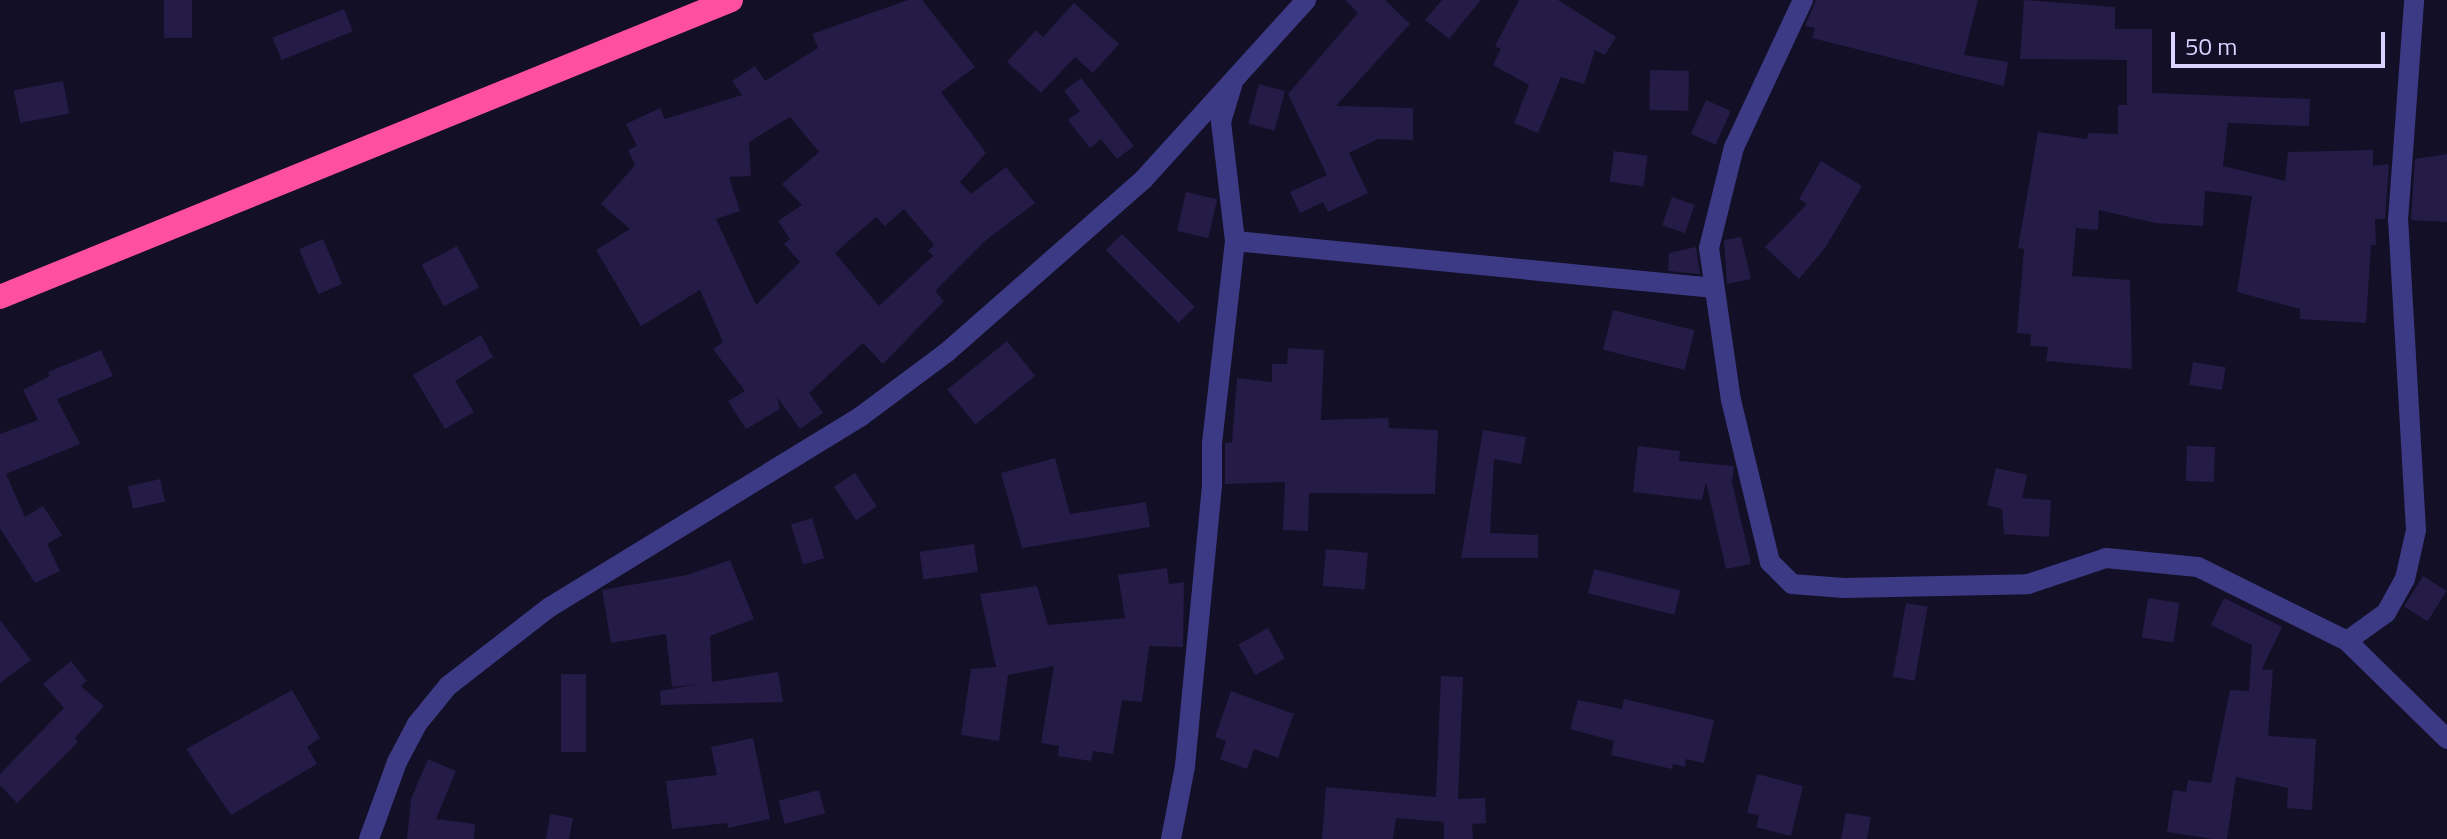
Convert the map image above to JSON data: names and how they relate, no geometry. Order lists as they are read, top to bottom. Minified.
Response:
{"scale_bar":"50 m"}
